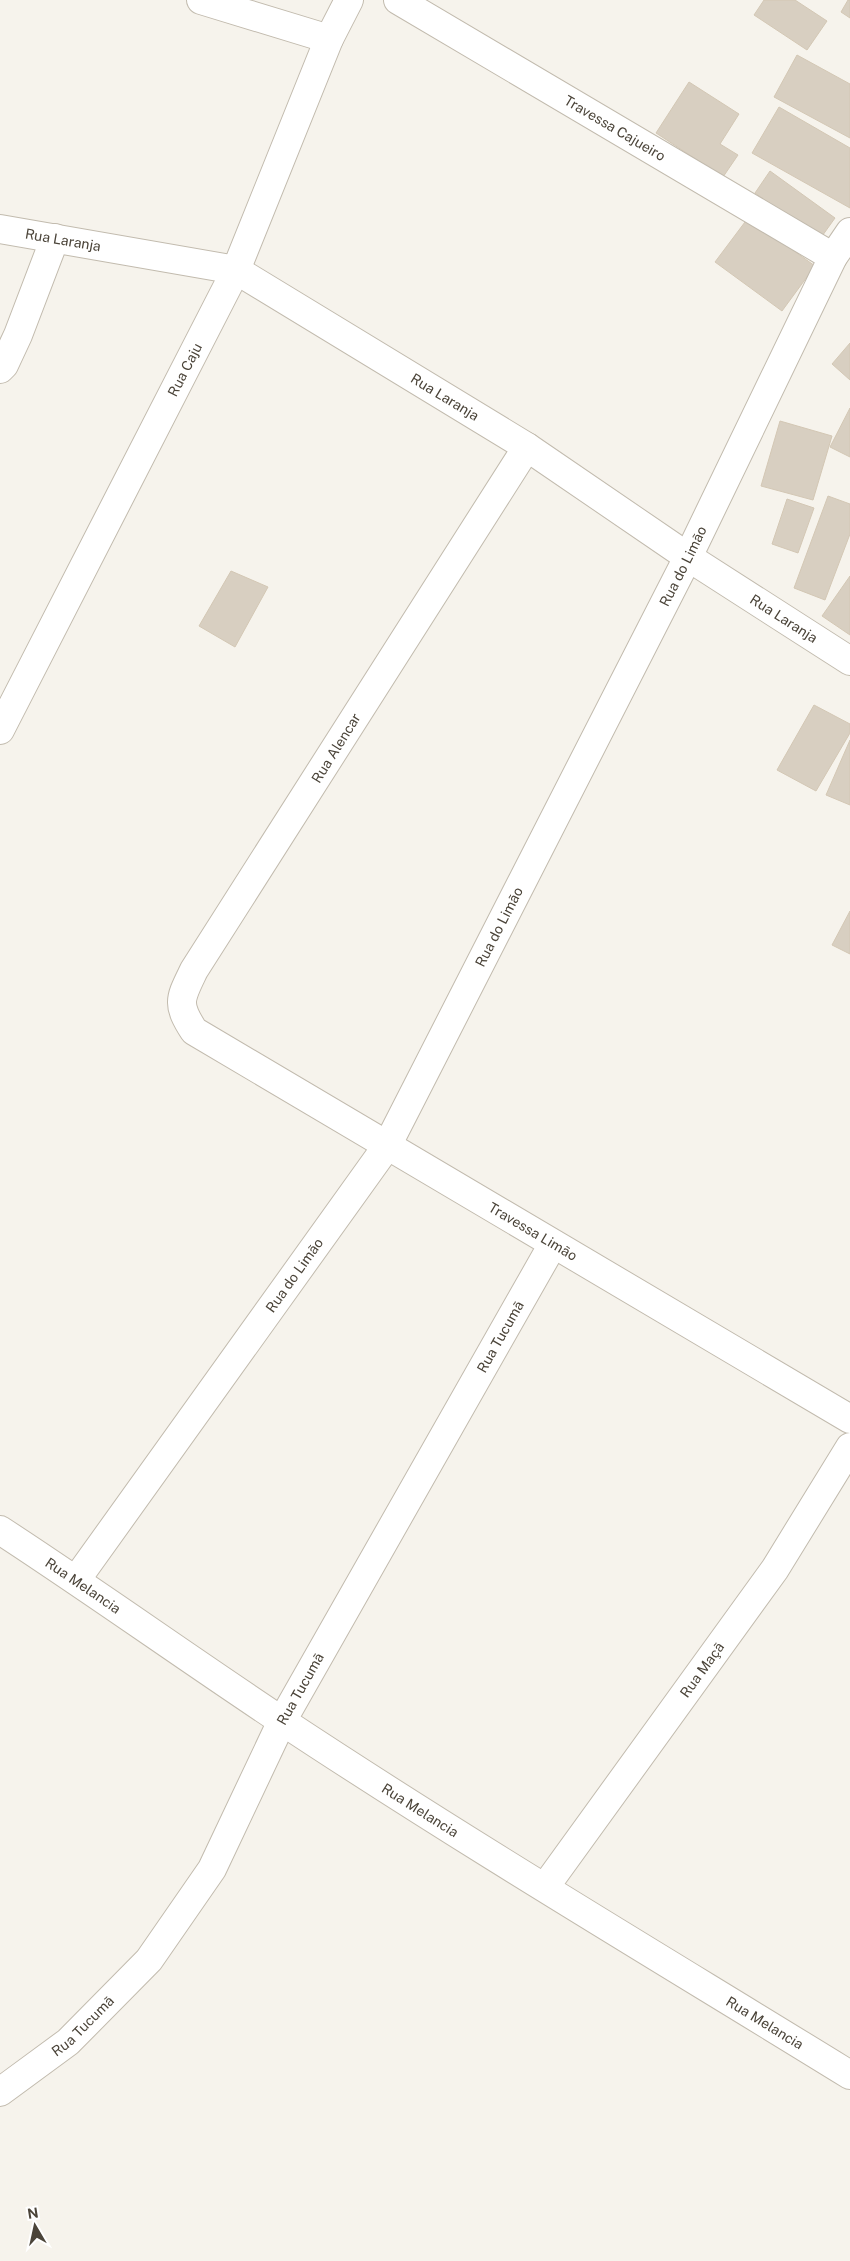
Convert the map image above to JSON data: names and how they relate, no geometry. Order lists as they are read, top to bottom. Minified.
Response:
{"streets":{"street":["Travessa Cajueiro","Rua Laranja","Rua Caju","Rua do Limão","Rua Alencar","Travessa Limão","Rua Tucumã","Rua Melancia","Rua Maçã"]},"crossings":[["Travessa Cajueiro","Rua do Limão"],["Rua Laranja","Rua Caju"],["Rua Laranja","Rua do Limão"],["Rua Laranja","Rua Alencar"],["Rua do Limão","Travessa Limão"],["Rua do Limão","Rua Melancia"],["Rua Alencar","Travessa Limão"],["Travessa Limão","Rua Tucumã"],["Rua Tucumã","Rua Melancia"],["Rua Melancia","Rua Maçã"]],"north":"top"}
